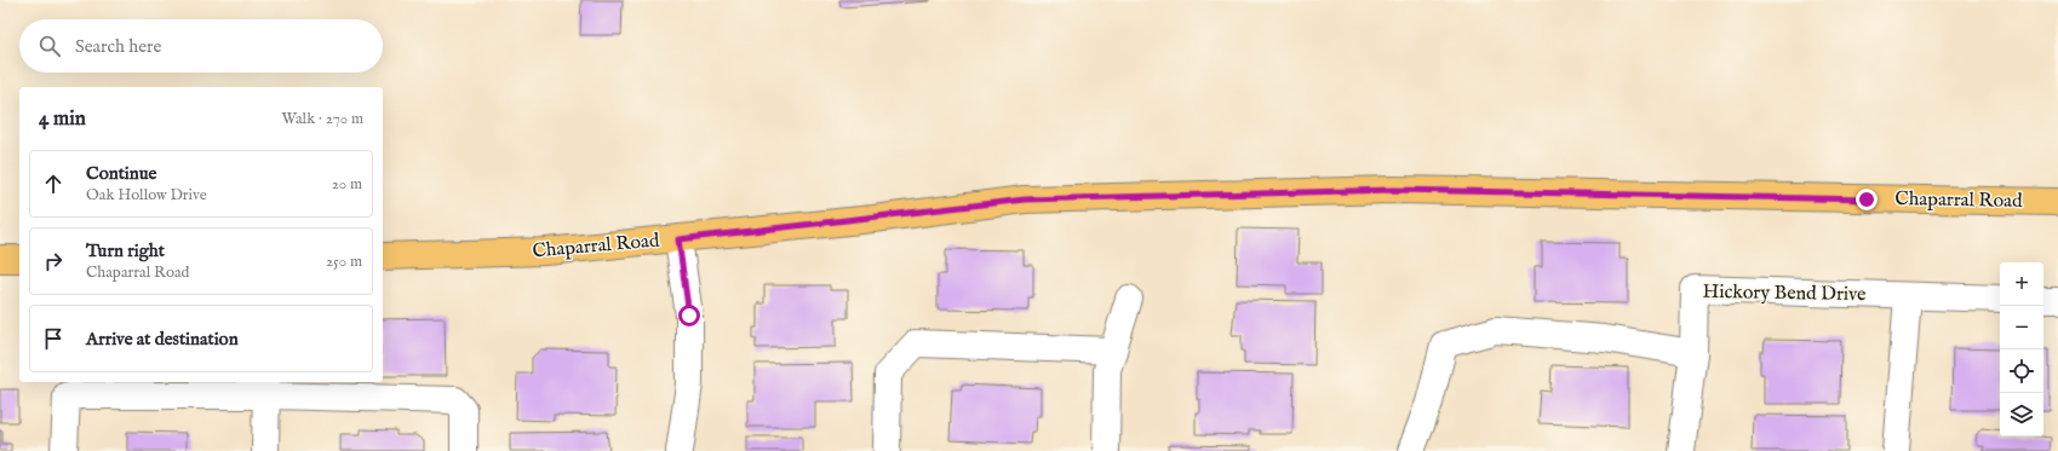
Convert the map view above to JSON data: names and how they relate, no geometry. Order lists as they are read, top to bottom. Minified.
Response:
{"streets":{"main road":["Chaparral Road"],"street":["Hickory Bend Drive"]},"page":{"search":"Search here","heading":["4 min","Walk · 270 m"],"list":[["Continue","Oak Hollow Drive","20 m"],["Turn right","Chaparral Road","250 m"],"Arrive at destination"],"map_buttons":["+","−"]}}
